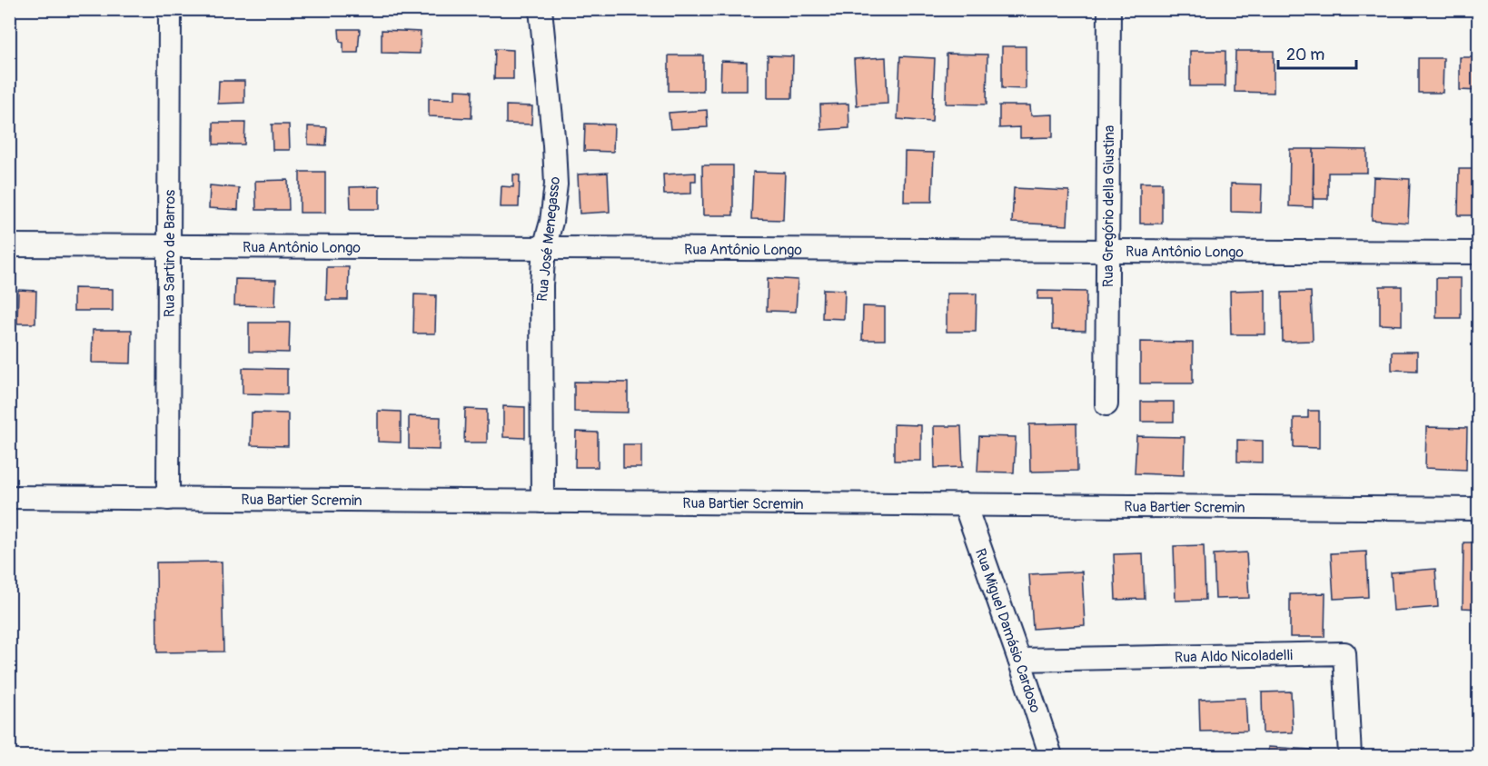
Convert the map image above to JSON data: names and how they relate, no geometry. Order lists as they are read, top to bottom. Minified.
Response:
{"streets":{"street":["Rua Gregório della Giustina","Rua José Menegasso","Rua Antônio Longo","Rua Sartiro de Barros","Rua Bartier Scremin","Rua Miguel Damásio Cardoso","Rua Aldo Nicoladelli"]},"crossings":[["Rua Gregório della Giustina","Rua Antônio Longo"],["Rua José Menegasso","Rua Antônio Longo"],["Rua José Menegasso","Rua Bartier Scremin"],["Rua Antônio Longo","Rua Sartiro de Barros"],["Rua Sartiro de Barros","Rua Bartier Scremin"],["Rua Bartier Scremin","Rua Miguel Damásio Cardoso"],["Rua Miguel Damásio Cardoso","Rua Aldo Nicoladelli"]],"scale_bar":"20 m"}
